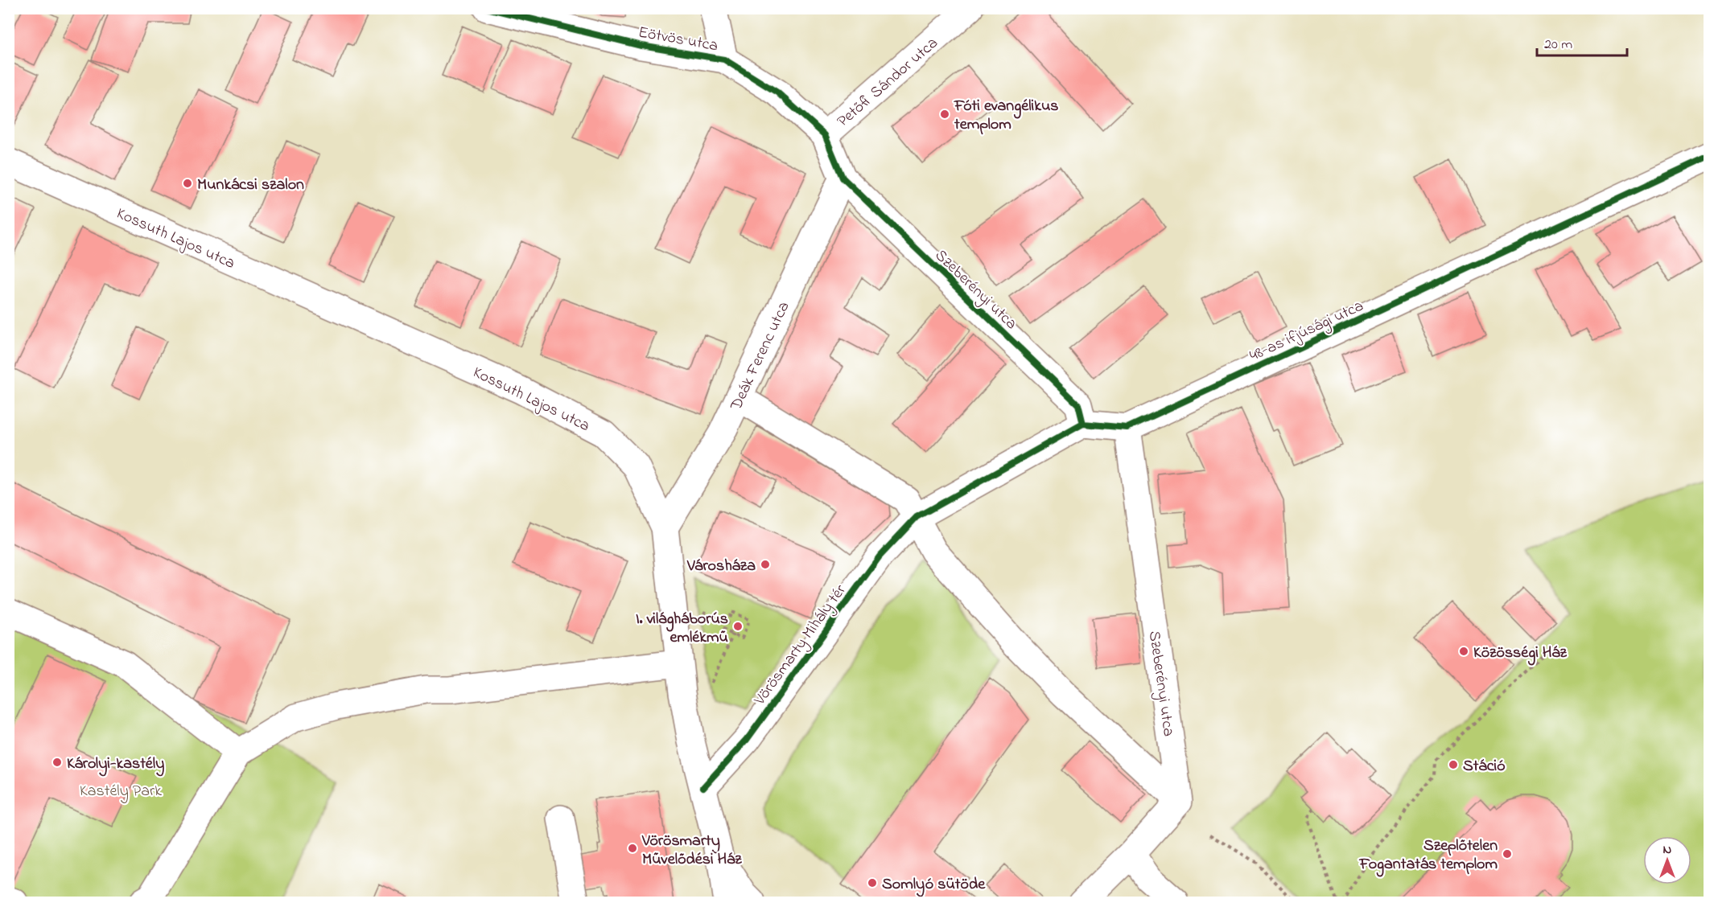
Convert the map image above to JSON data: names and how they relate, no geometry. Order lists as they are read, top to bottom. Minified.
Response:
{"streets":{"street":["Eötvös utca","Petőfi Sándor utca","Kossuth Lajos utca","Szeberényi utca","48-as ifjúsági utca","Deák Ferenc utca","Vörösmarty Mihály tér"]},"crossings":[["Kossuth Lajos utca","Deák Ferenc utca"],["Kossuth Lajos utca","Vörösmarty Mihály tér"],["Szeberényi utca","48-as ifjúsági utca"],["Szeberényi utca","Deák Ferenc utca"]],"parks":["Kastély Park"],"places":["Fóti evangélikus templom","Munkácsi szalon","Városháza","I. világháborús emlékmű","Közösségi Ház","Károlyi-kastély","Stáció","Vörösmarty Művelődési Ház","Szeplőtelen Fogantatás templom","Somlyó sütöde"],"scale_bar":"20 m","north":"top"}
